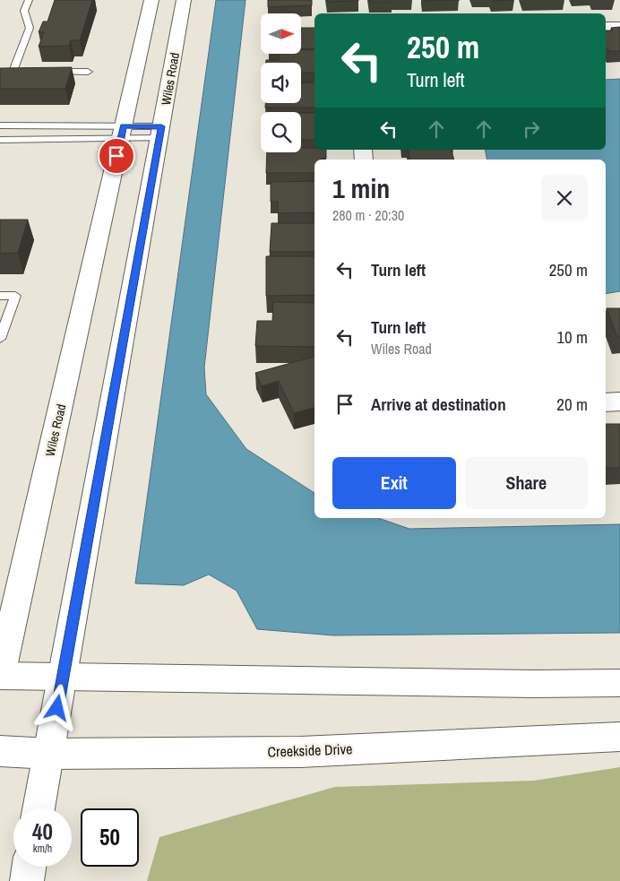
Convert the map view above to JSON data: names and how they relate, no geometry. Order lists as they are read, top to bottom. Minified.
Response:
{"streets":{"main road":["Wiles Road","Creekside Drive"]},"crossings":[["Wiles Road","Creekside Drive"]],"north":"right","page":{"turn":["250 m","Turn left"],"heading":["1 min","280 m · 20:30"],"list":[{"name":"Turn left","value":"250 m"},{"name":"Turn left","note":"Wiles Road","value":"10 m"},{"name":"Arrive at destination","value":"20 m"}],"buttons":["Exit","Share"],"speed":"40 km/h","limit":"50"}}
